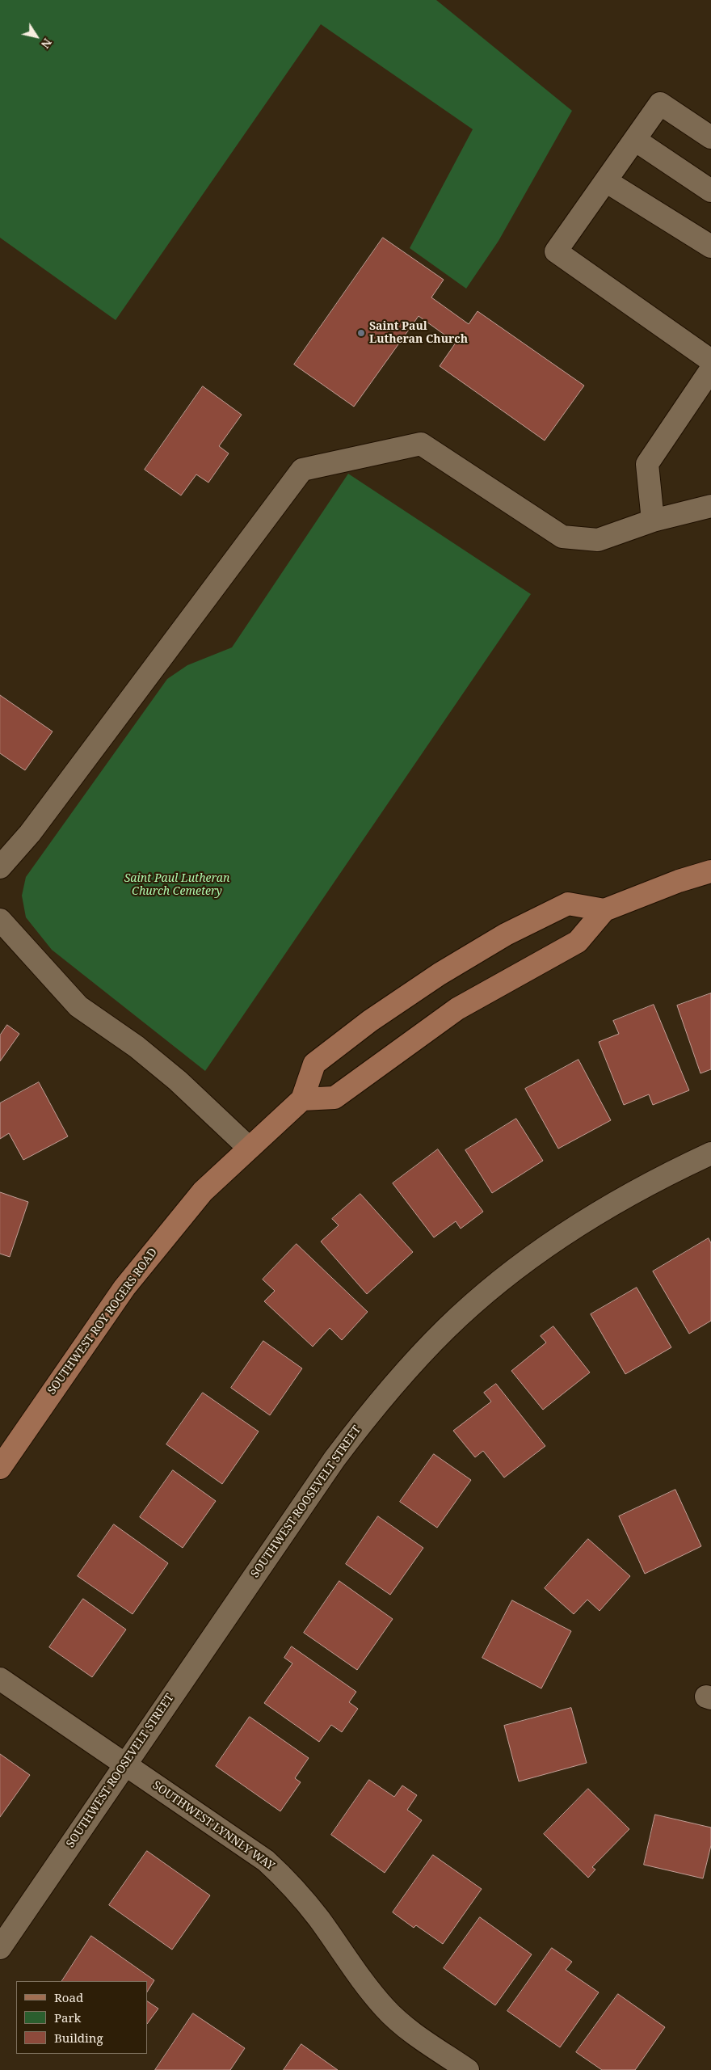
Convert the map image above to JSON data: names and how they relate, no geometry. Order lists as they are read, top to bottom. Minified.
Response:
{"streets":{"main road":["SOUTHWEST ROY ROGERS ROAD"],"street":["SOUTHWEST ROOSEVELT STREET","SOUTHWEST LYNNLY WAY"]},"crossings":[["SOUTHWEST ROOSEVELT STREET","SOUTHWEST LYNNLY WAY"]],"parks":["Saint Paul Lutheran Church Cemetery"],"places":["Saint Paul Lutheran Church"],"legend":["Road","Park","Building"],"north":"bottom right"}
